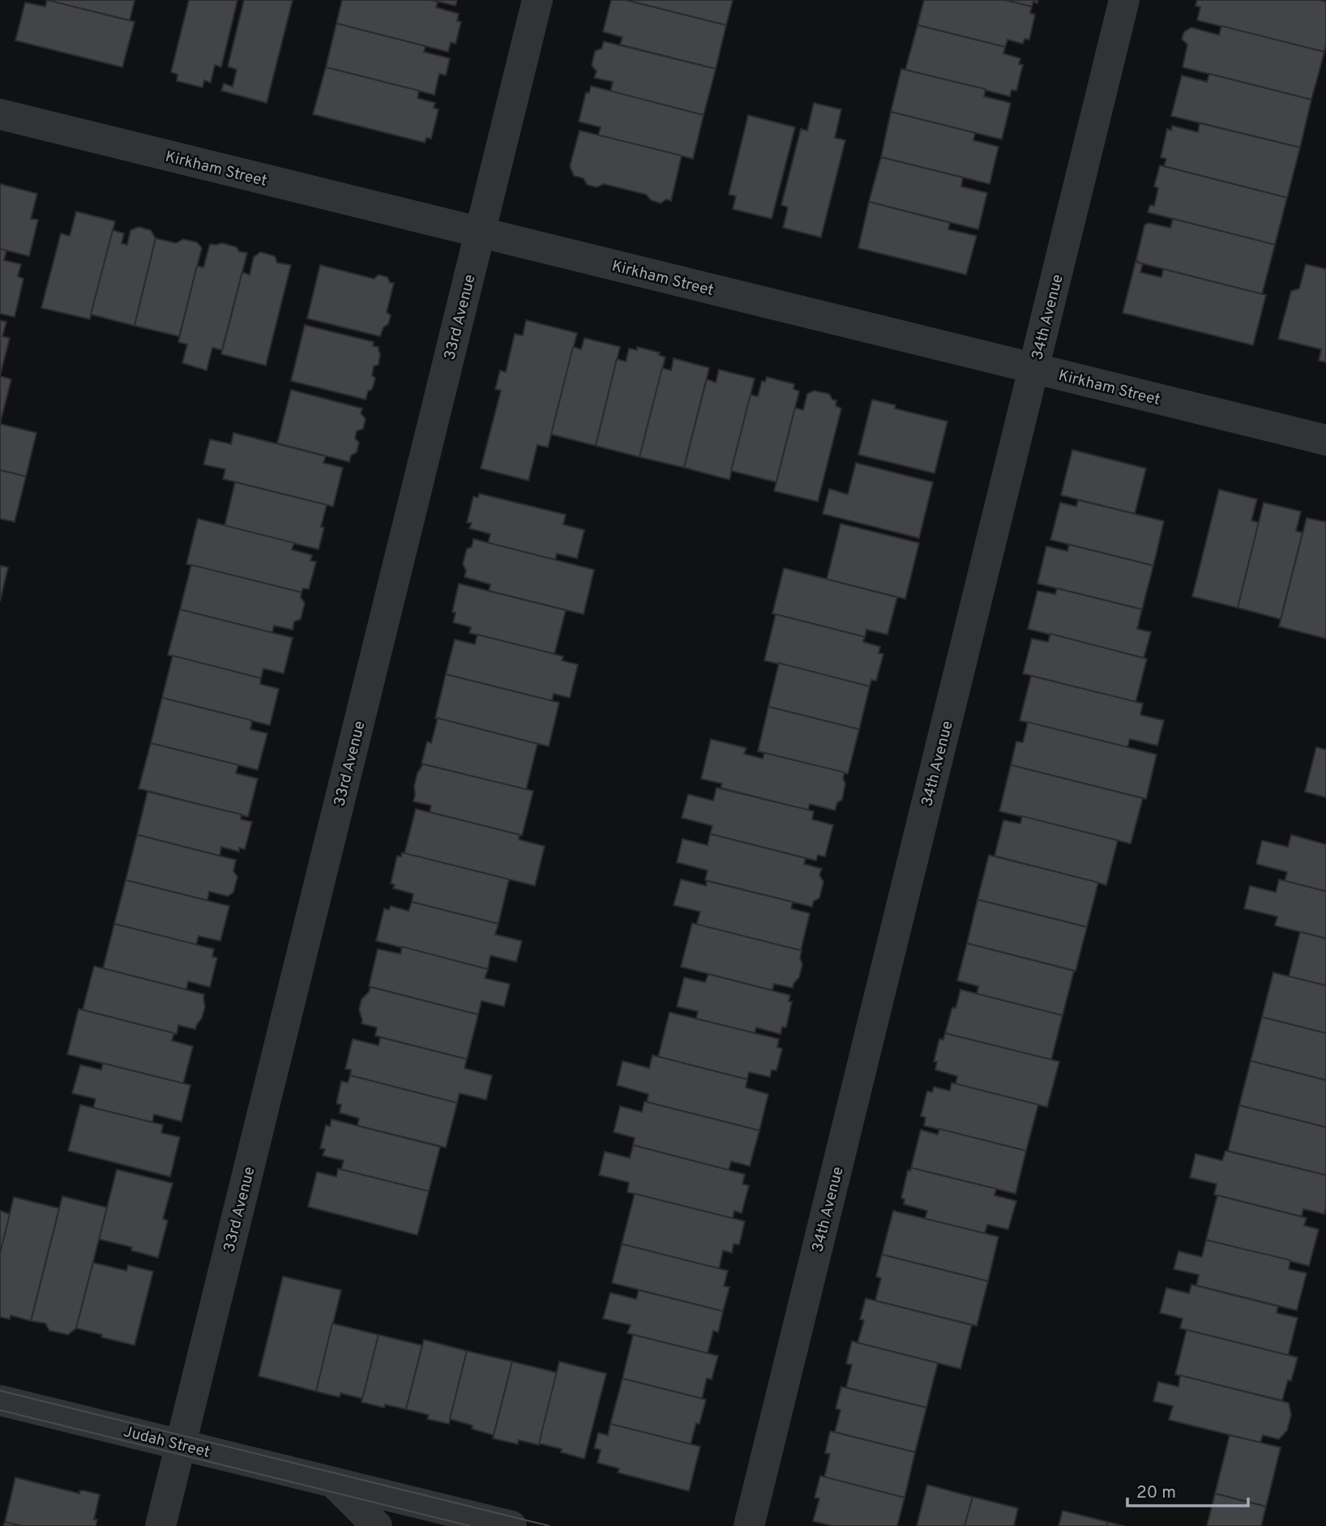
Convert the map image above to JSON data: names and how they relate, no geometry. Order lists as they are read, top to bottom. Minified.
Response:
{"streets":{"street":["Kirkham Street","33rd Avenue","34th Avenue","Judah Street"]},"crossings":[["Kirkham Street","33rd Avenue"],["Kirkham Street","34th Avenue"],["33rd Avenue","Judah Street"]],"scale_bar":"20 m"}
